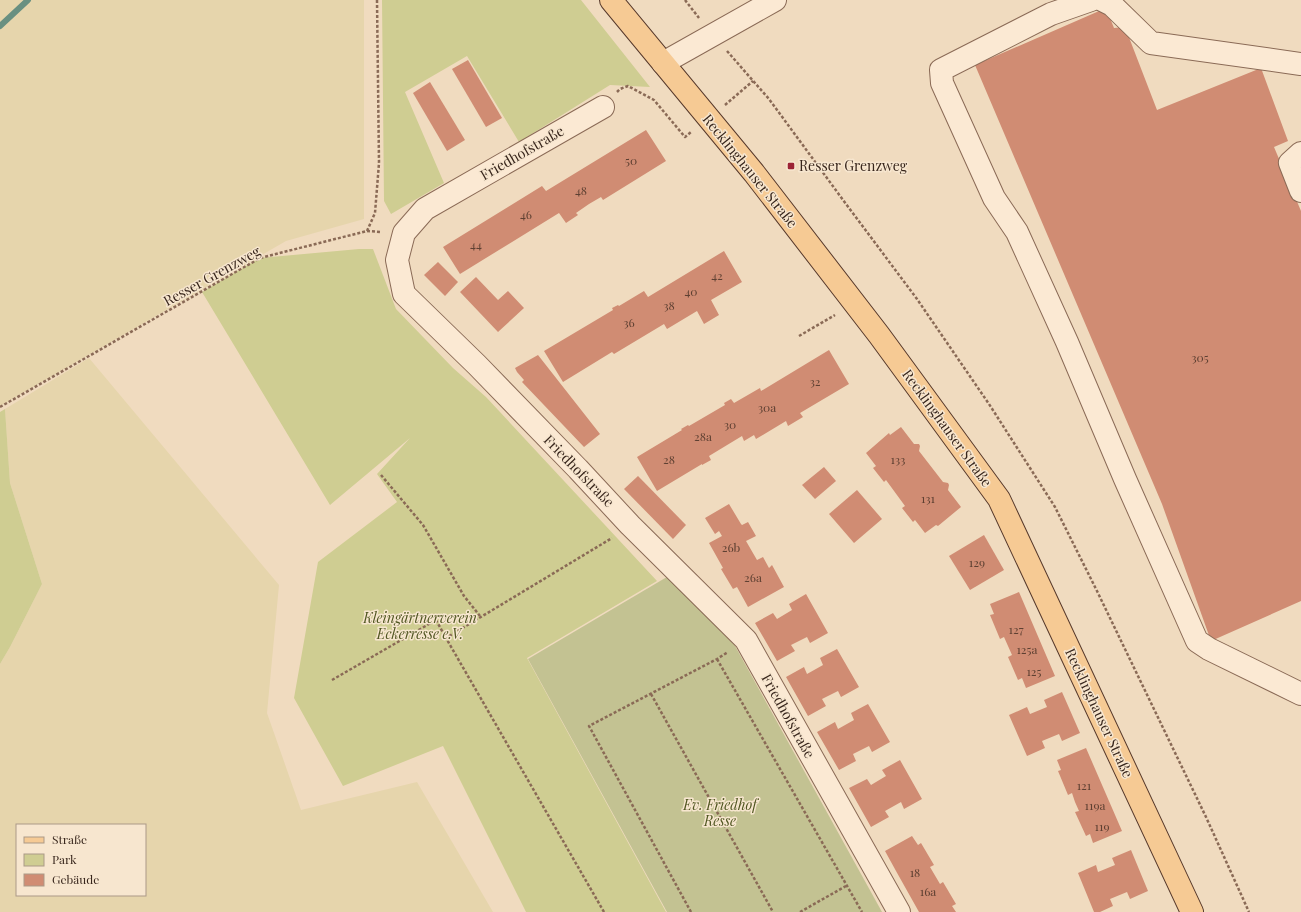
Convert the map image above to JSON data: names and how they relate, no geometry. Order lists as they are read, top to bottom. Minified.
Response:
{"streets":{"main road":["Recklinghauser Straße"],"street":["Friedhofstraße"],"path":["Resser Grenzweg"]},"parks":["Kleingärtnerverein Eckerresse e.V.","Ev. Friedhof Resse"],"places":{"transit":["Resser Grenzweg"]},"house_numbers":["50","48","46","44","42","40","38","36","305","32","30a","30","28a","28","133","131","26b","129","26a","127","125a","125","121","119a","119","18","16a"],"legend":["Straße","Park","Gebäude"]}
